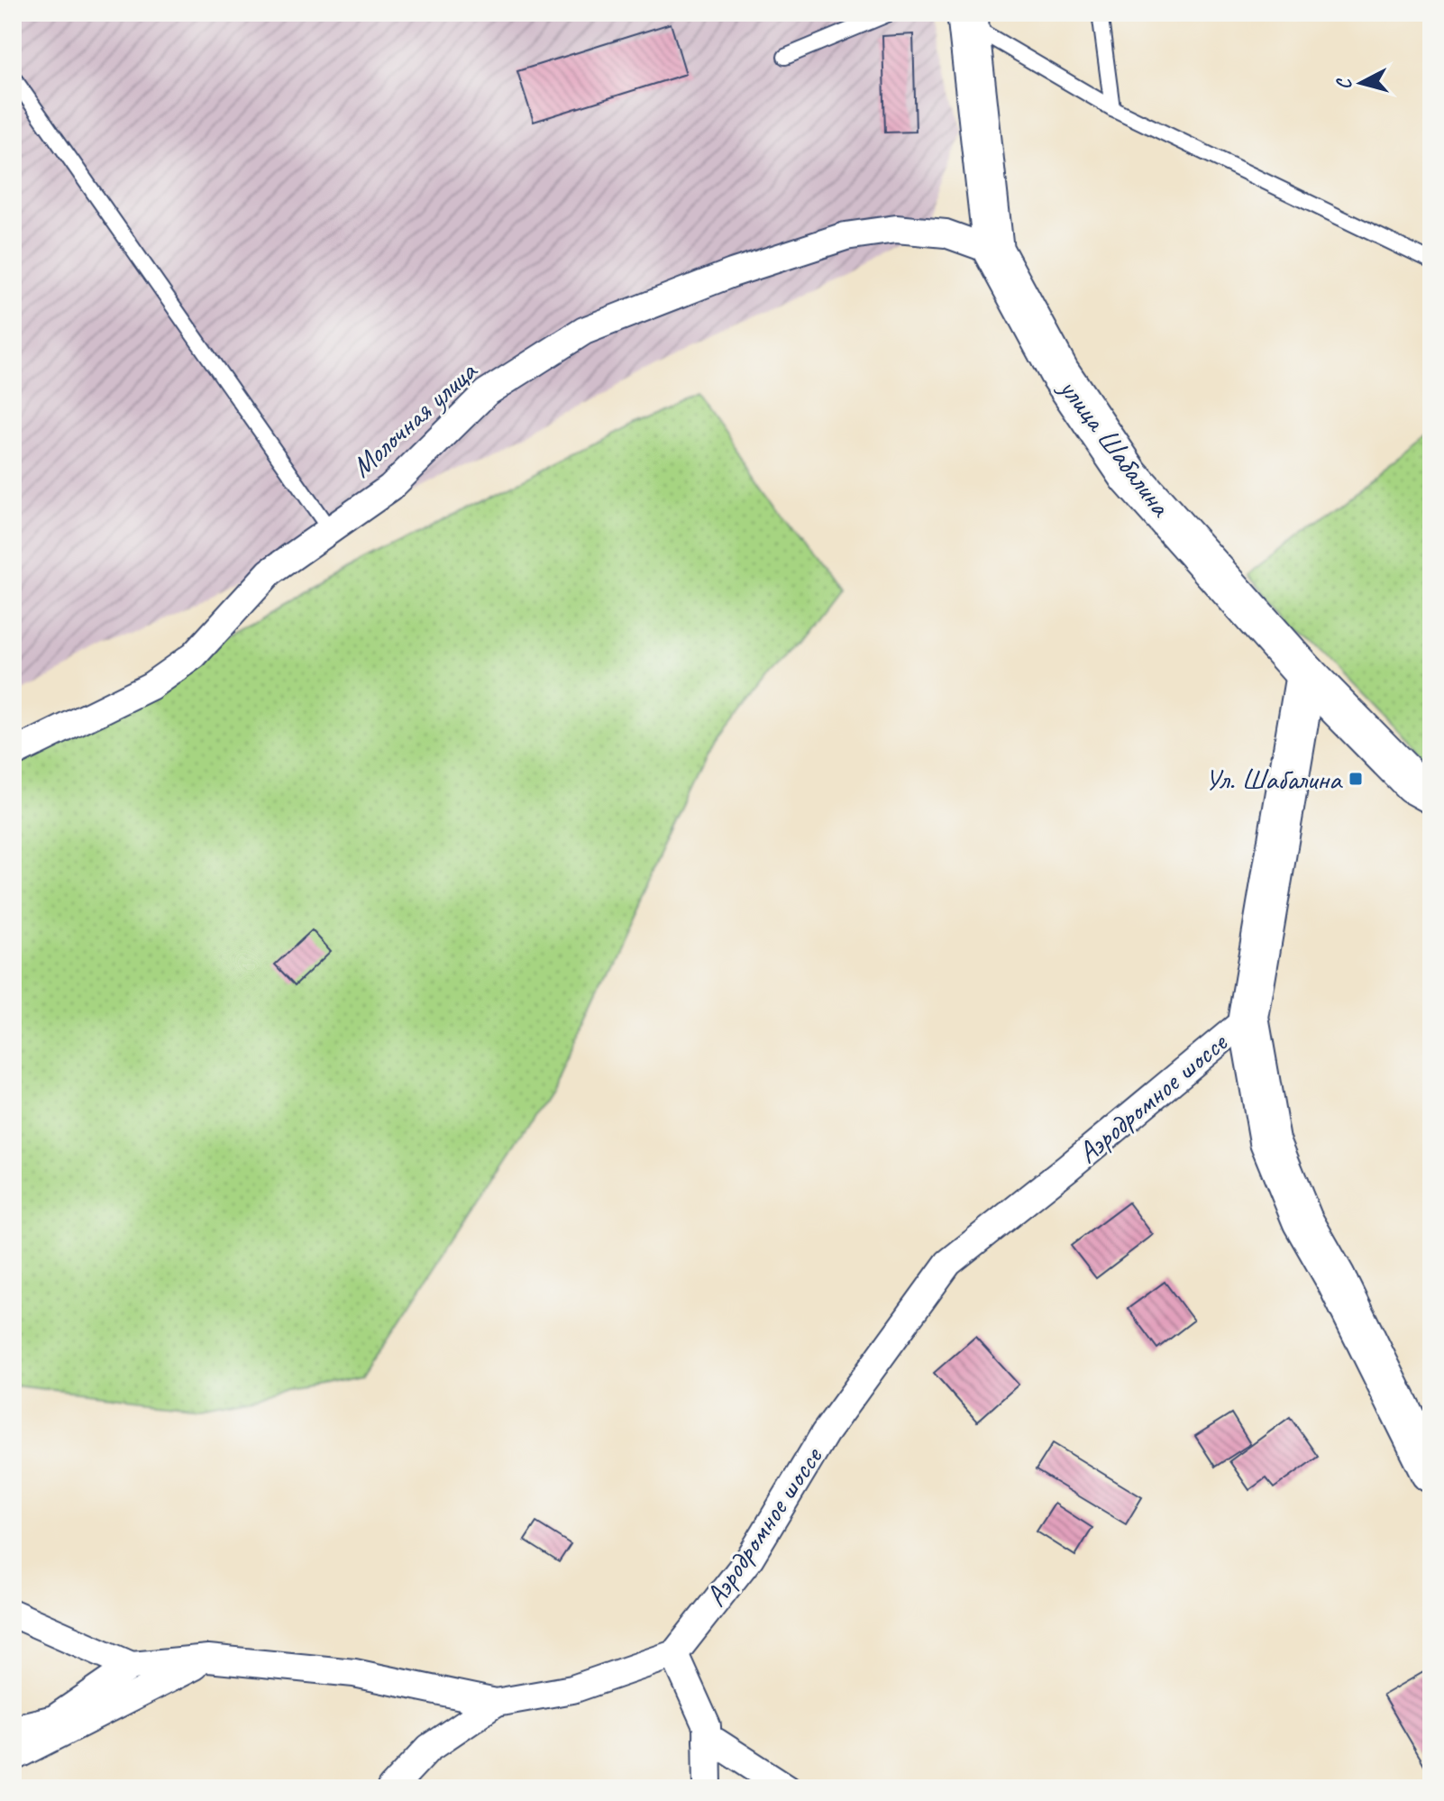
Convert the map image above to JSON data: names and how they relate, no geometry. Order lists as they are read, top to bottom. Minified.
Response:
{"streets":{"main road":["улица Шабалина","Аэродромное шоссе"],"street":["Молочная улица"]},"crossings":[["Молочная улица","улица Шабалина"],["улица Шабалина","Аэродромное шоссе"]],"places":{"transit":["Ул. Шабалина"]},"north":"left"}
